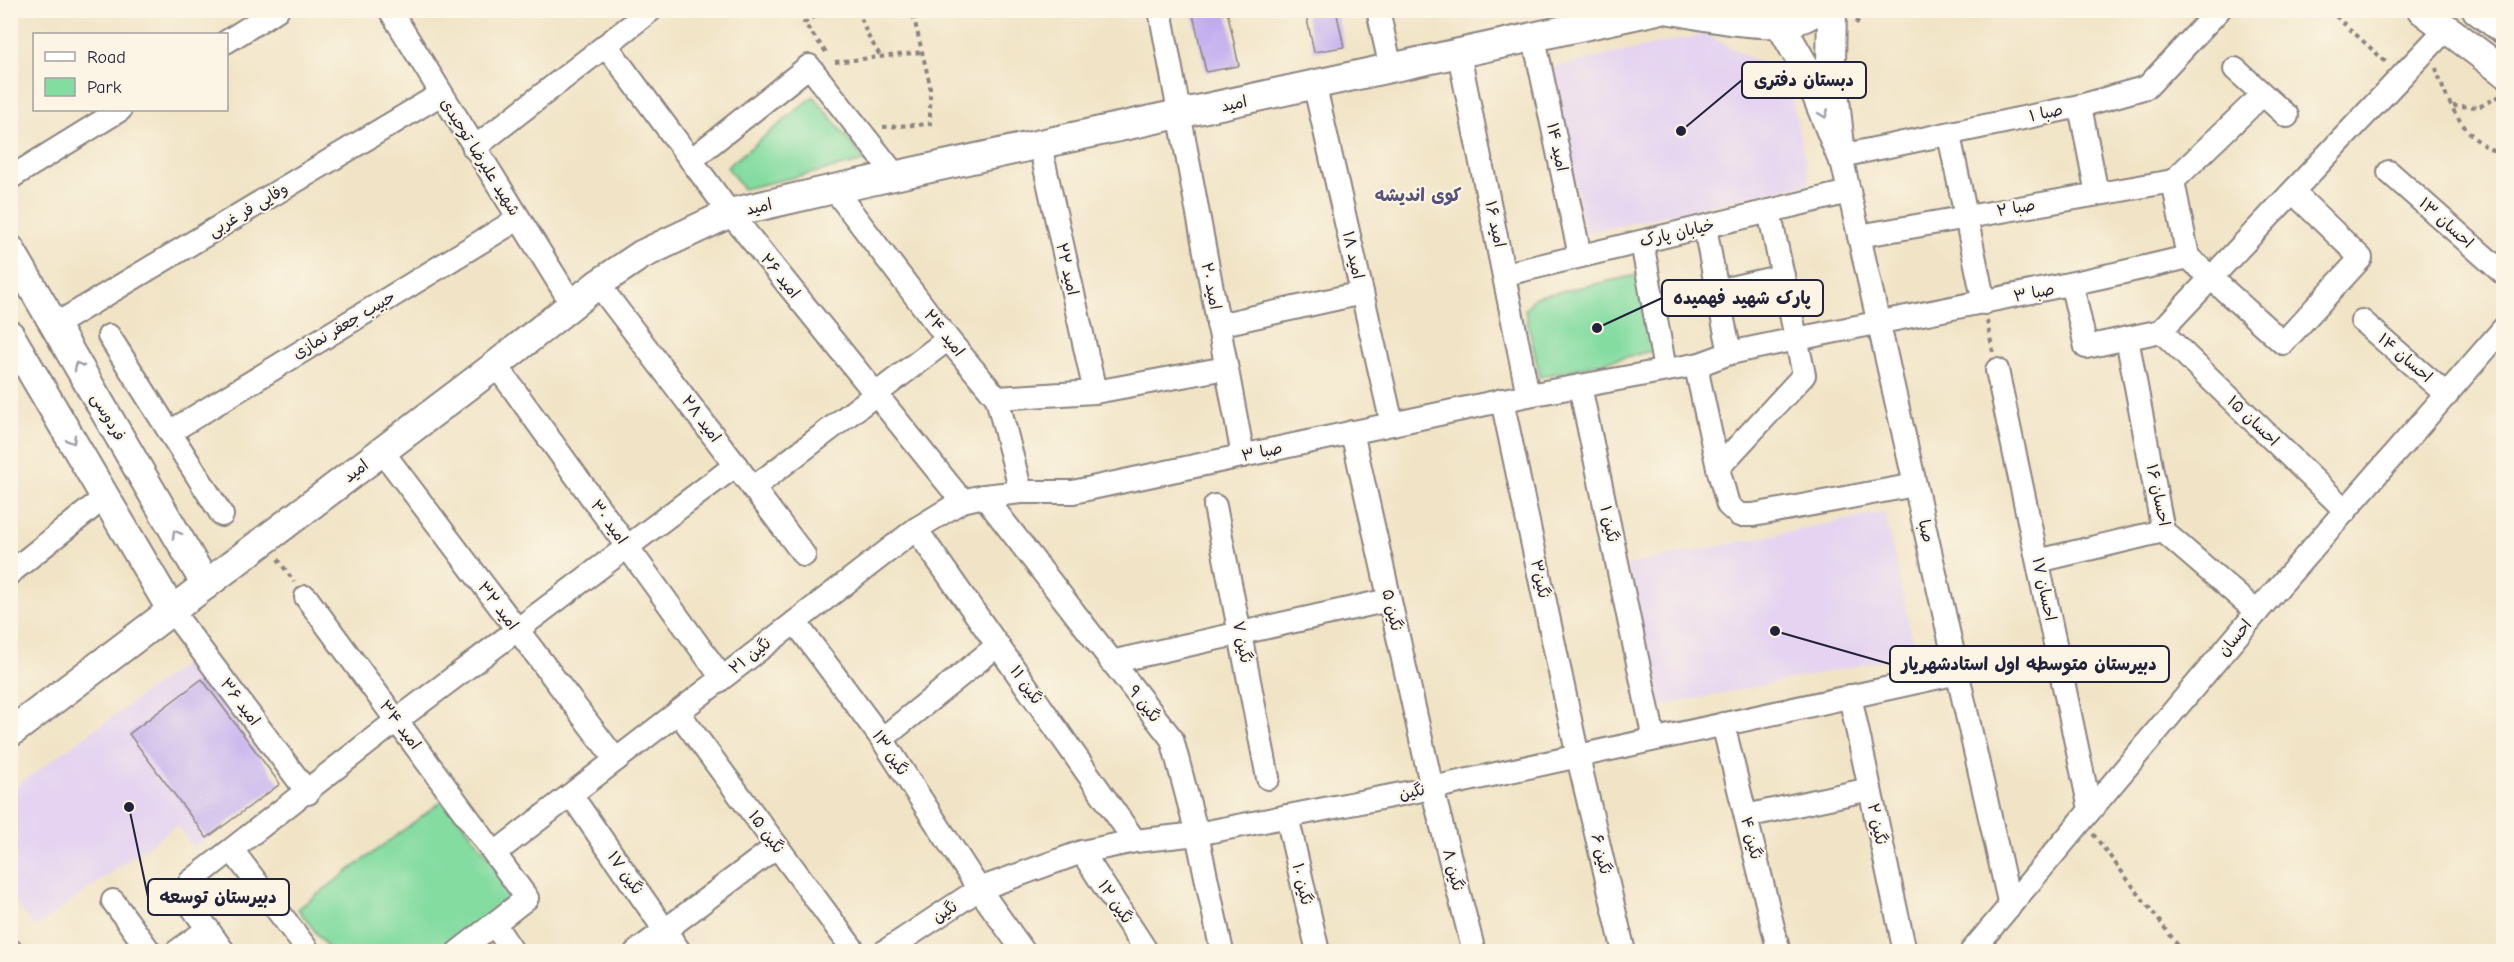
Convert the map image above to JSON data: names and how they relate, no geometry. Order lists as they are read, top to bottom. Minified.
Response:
{"streets":{"main road":["امید","فردوسی"],"street":["صبا ۱","امید ۱۴","شهید علیرضا توحیدی","صبا ۲","وفایی فر غربی","احسان ۱۳","امید ۱۶","خیابان پارک","امید ۱۸","امید ۲۲","امید ۲۶","امید ۲۰","صبا ۳","حبیب جعفر نمازی","امید ۲۴","احسان ۱۴","امید ۲۸","احسان ۱۵","احسان ۱۶","امید ۳۰","نگین ۱","صبا","نگین۳","احسان ۱۷","امید ۳۲","نگین ۵","احسان","نگین ۷","نگین ۲۱","نگین ۱۱","امید ۳۶","نگین ۹","امید ۳۴","نگین ۱۳","نگین","نگین ۲","نگین ۱۵","نگین ۴","نگین ۶","نگین ۸","نگین ۱۷","نگین ۱۰","نگین ۱۲"]},"crossings":[["امید","امید ۱۴"],["امید","شهید علیرضا توحیدی"],["امید","امید ۱۶"],["امید","امید ۱۸"],["امید","امید ۲۲"],["امید","امید ۲۶"],["امید","امید ۲۰"],["امید","امید ۲۴"],["امید","فردوسی"],["امید","امید ۲۸"],["امید","امید ۳۰"],["امید","امید ۳۲"],["امید","امید ۳۶"],["صبا ۱","صبا"],["امید ۱۴","خیابان پارک"],["شهید علیرضا توحیدی","وفایی فر غربی"],["شهید علیرضا توحیدی","حبیب جعفر نمازی"],["صبا ۲","صبا"],["وفایی فر غربی","فردوسی"],["امید ۱۶","خیابان پارک"],["خیابان پارک","صبا"],["امید ۱۸","صبا ۳"],["امید ۲۶","نگین ۲۱"],["امید ۲۶","نگین ۹"],["امید ۲۰","صبا ۳"],["صبا ۳","امید ۲۴"],["صبا ۳","نگین ۱"],["صبا ۳","صبا"],["صبا ۳","نگین۳"],["صبا ۳","نگین ۵"],["صبا ۳","نگین ۲۱"],["امید ۲۴","نگین ۲۱"],["احسان ۱۴","احسان"],["احسان ۱۵","احسان"],["احسان ۱۶","احسان"],["امید ۳۰","نگین ۲۱"],["نگین ۱","نگین"],["صبا","احسان"],["صبا","نگین"],["نگین۳","نگین"],["نگین۳","نگین ۶"],["احسان ۱۷","احسان"],["امید ۳۲","نگین ۲۱"],["نگین ۵","نگین"],["نگین ۵","نگین ۸"],["نگین ۲۱","نگین ۱۱"],["نگین ۲۱","نگین ۹"],["نگین ۲۱","امید ۳۴"],["نگین ۲۱","نگین ۱۳"],["نگین ۲۱","نگین ۱۵"],["نگین ۲۱","نگین ۱۷"],["نگین ۱۱","نگین"],["نگین ۹","نگین"],["نگین ۱۳","نگین"],["نگین","نگین ۲"],["نگین","نگین ۴"],["نگین","نگین ۶"],["نگین","نگین ۸"],["نگین","نگین ۱۰"],["نگین","نگین ۱۲"]],"districts":["کوی اندیشه"],"places":["دبستان دفتری","پارک شهید فهمیده","دبیرستان متوسطه اول استادشهریار","دبیرستان توسعه"],"legend":["Road","Park"]}
